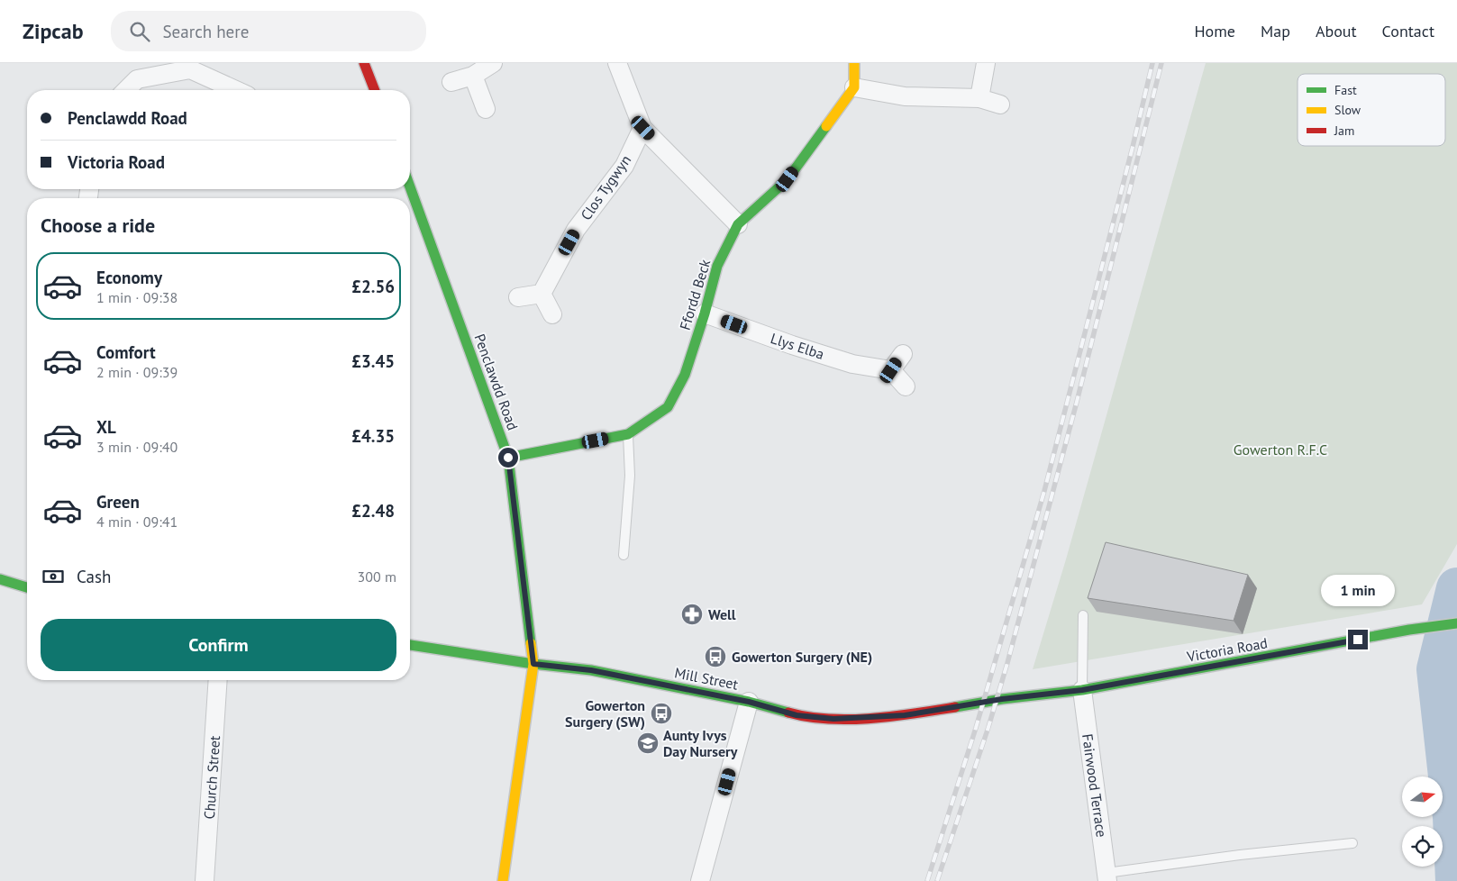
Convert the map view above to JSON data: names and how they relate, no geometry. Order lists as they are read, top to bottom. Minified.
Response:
{"streets":{"main road":["Ffordd Beck","Penclawdd Road","Victoria Road","Mill Street"],"street":["Clos Tygwyn","Llys Elba","Church Street","Fairwood Terrace"]},"crossings":[["Ffordd Beck","Llys Elba"],["Ffordd Beck","Penclawdd Road"],["Penclawdd Road","Mill Street"],["Victoria Road","Mill Street"],["Victoria Road","Fairwood Terrace"]],"parks":["Gowerton R.F.C"],"places":{"pharmacy":["Well"],"bus stop":["Gowerton Surgery (NE)","Gowerton Surgery (SW)"],"school or university":["Aunty Ivys Day Nursery"]},"legend":["Fast","Slow","Jam"],"north":"right","page":{"header":"Zipcab","search":"Search here","nav":["Home","Map","About","Contact"],"banner":["Penclawdd Road","Victoria Road"],"heading":"Choose a ride","list":[{"name":"Economy","note":"1 min · 09:38","value":"£2.56"},{"name":"Comfort","note":"2 min · 09:39","value":"£3.45"},{"name":"XL","note":"3 min · 09:40","value":"£4.35"},{"name":"Green","note":"4 min · 09:41","value":"£2.48"}],"pay":["Cash","300 m"],"bubble":"1 min","buttons":"Confirm"}}
